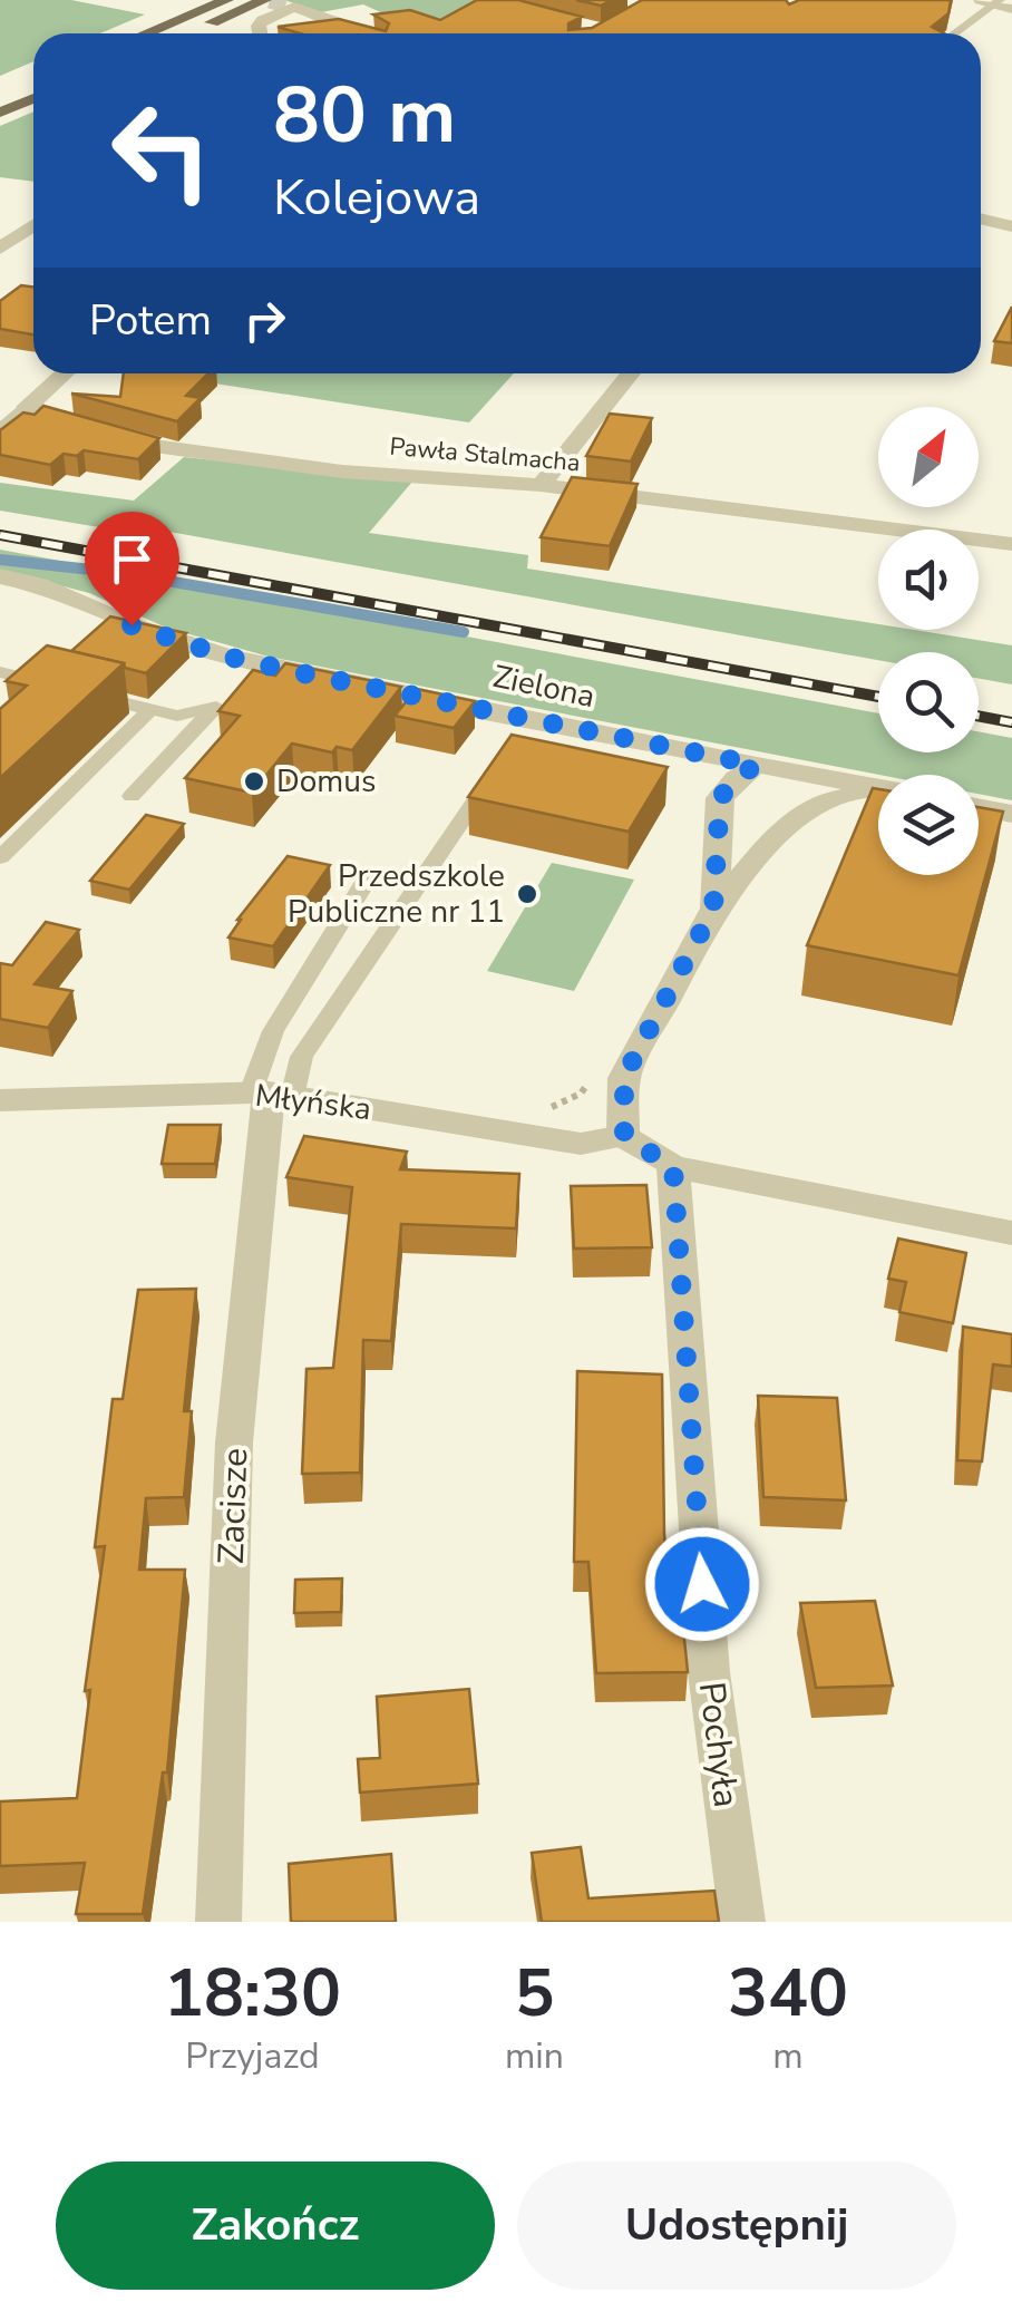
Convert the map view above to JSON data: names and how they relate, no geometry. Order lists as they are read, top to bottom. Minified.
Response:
{"streets":{"street":["Pawła Stalmacha","Zielona","Młyńska","Zacisze","Pochyła"]},"crossings":[["Młyńska","Zacisze"]],"places":["Domus","Przedszkole Publiczne nr 11"],"north":"top right","page":{"turn":["80 m","Kolejowa"],"then":"Potem","eta":["18:30","Przyjazd","5","min","340","m"],"buttons":["Zakończ","Udostępnij"]}}
